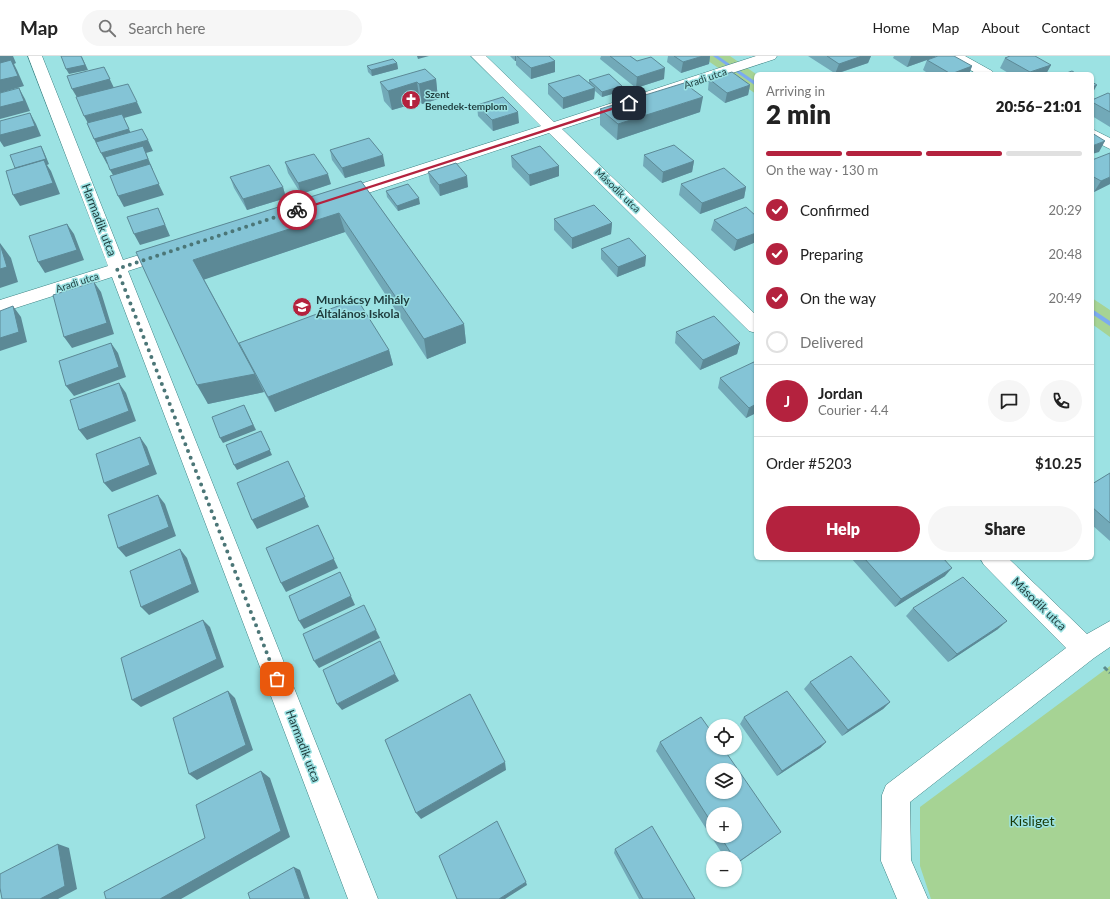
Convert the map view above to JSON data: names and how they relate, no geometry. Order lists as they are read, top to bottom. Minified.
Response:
{"streets":{"street":["Aradi utca","Második utca","Harmadik utca"]},"crossings":[["Aradi utca","Második utca"],["Aradi utca","Harmadik utca"]],"parks":["Kisliget"],"places":{"church":["Szent Benedek-templom"],"school or university":["Munkácsy Mihály Általános Iskola"]},"page":{"header":"Map","search":"Search here","nav":["Home","Map","About","Contact"],"heading":["2 min","Arriving in","20:56–21:01"],"panel":["Jordan","Courier · 4.4","Order #5203","$10.25"],"bar":"On the way · 130 m","list":[["Confirmed","20:29"],["Preparing","20:48"],["On the way","20:49"],"Delivered"],"round":"J","buttons":["Help","Share"],"map_buttons":["+","−"]}}
